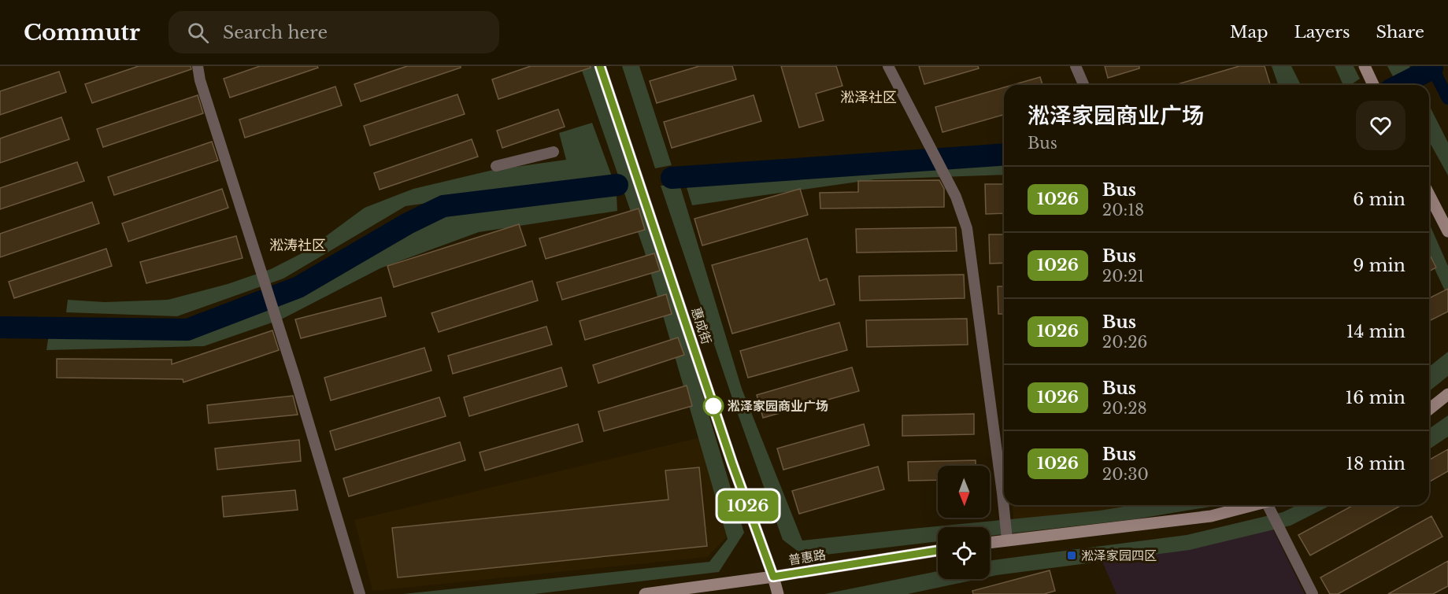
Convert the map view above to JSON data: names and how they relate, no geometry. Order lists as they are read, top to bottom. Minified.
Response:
{"streets":{"main road":["惠成街","普惠路"]},"crossings":[["惠成街","普惠路"]],"districts":["淞泽社区","淞涛社区"],"places":{"other":["淞泽家园商业广场"],"transit":["淞泽家园四区"]},"lines":["bus line 1026"],"north":"bottom","page":{"header":"Commutr","search":"Search here","nav":["Map","Layers","Share"],"on_map":"1026","heading":["淞泽家园商业广场","Bus"],"list":[{"mark":"1026","name":"Bus","note":"20:18","value":"6 min"},{"mark":"1026","name":"Bus","note":"20:21","value":"9 min"},{"mark":"1026","name":"Bus","note":"20:26","value":"14 min"},{"mark":"1026","name":"Bus","note":"20:28","value":"16 min"},{"mark":"1026","name":"Bus","note":"20:30","value":"18 min"}]}}
